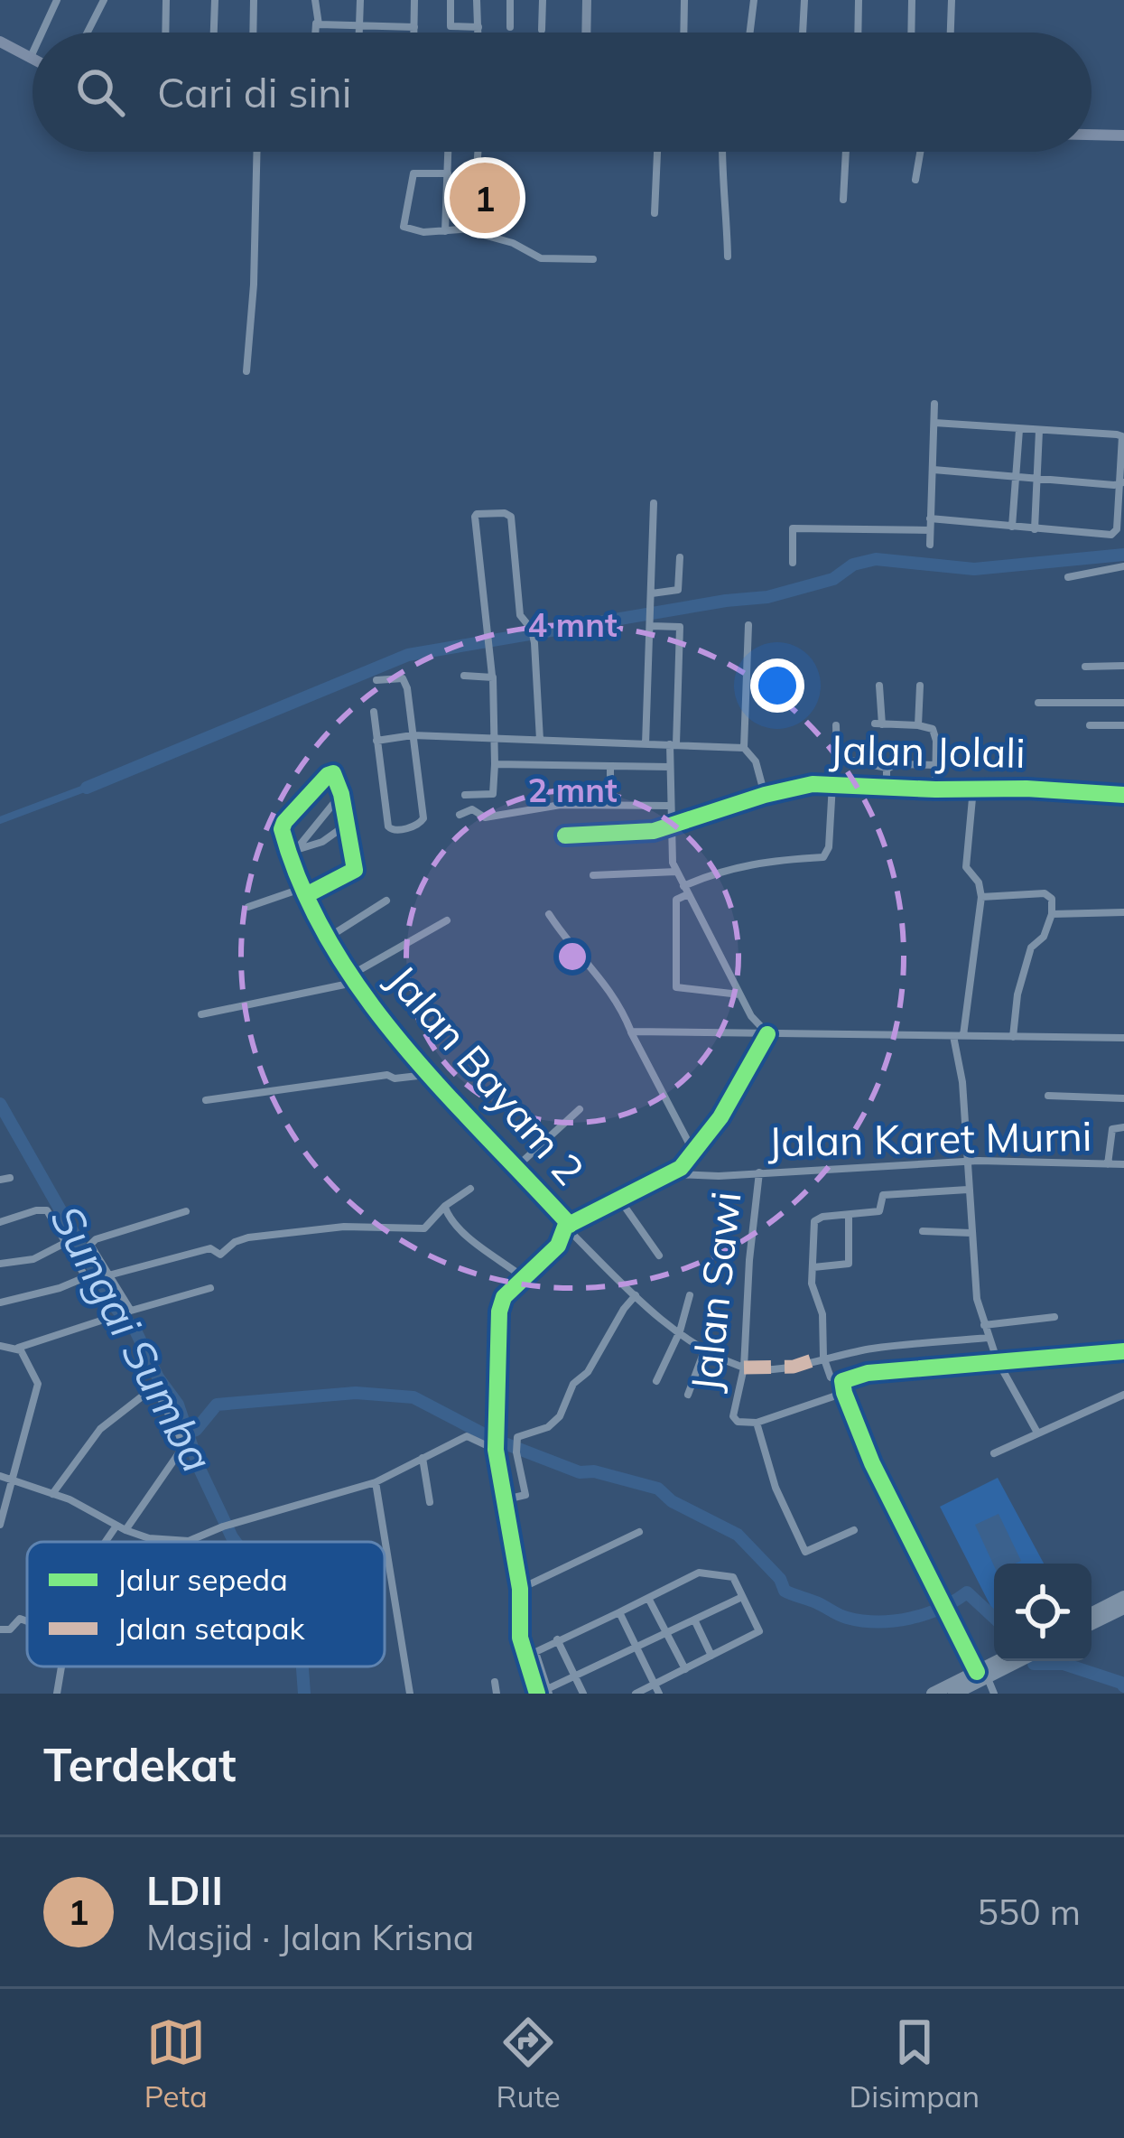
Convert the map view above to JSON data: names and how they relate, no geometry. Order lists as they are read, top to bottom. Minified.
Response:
{"streets":{"street":["Jalan Jolali","Jalan Bayam 2","Jalan Karet Murni","Jalan Sawi"]},"crossings":[["Jalan Bayam 2","Jalan Sawi"],["Jalan Karet Murni","Jalan Sawi"]],"water":["Sungai Sumba"],"legend":["Jalur sepeda","Jalan setapak"],"page":{"search":"Cari di sini","pins":"1","heading":"Terdekat","list":[{"mark":"1","name":"LDII","note":"Masjid · Jalan Krisna","value":"550 m"}],"nav":["Peta","Rute","Disimpan"]},"rings":["4 mnt","2 mnt"]}
